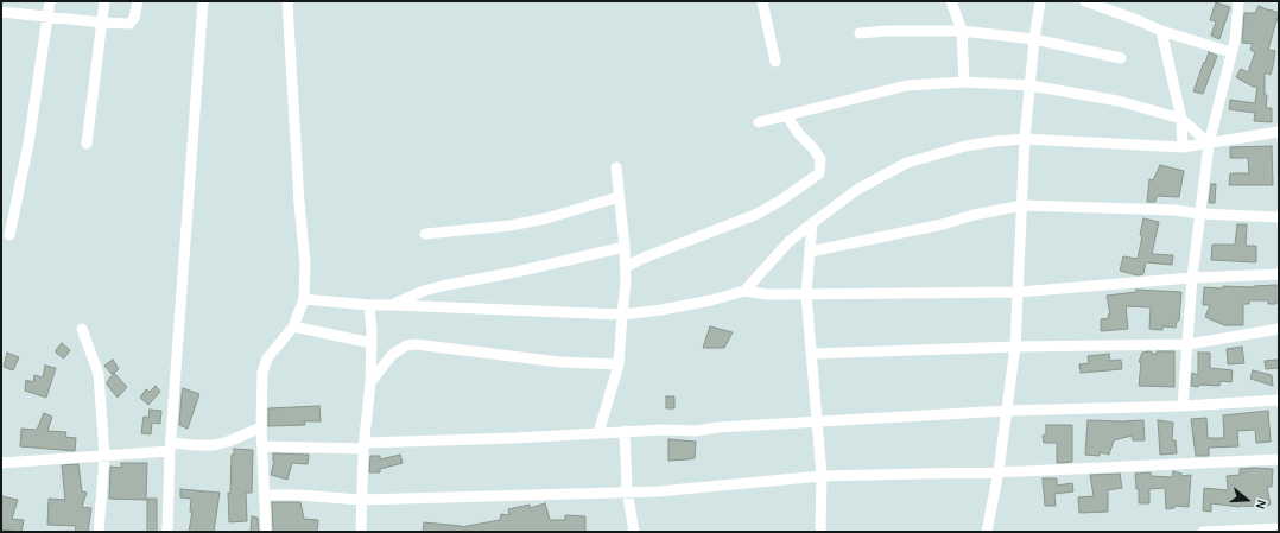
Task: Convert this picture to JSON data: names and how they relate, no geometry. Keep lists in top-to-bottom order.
{
  "north": "right"
}
